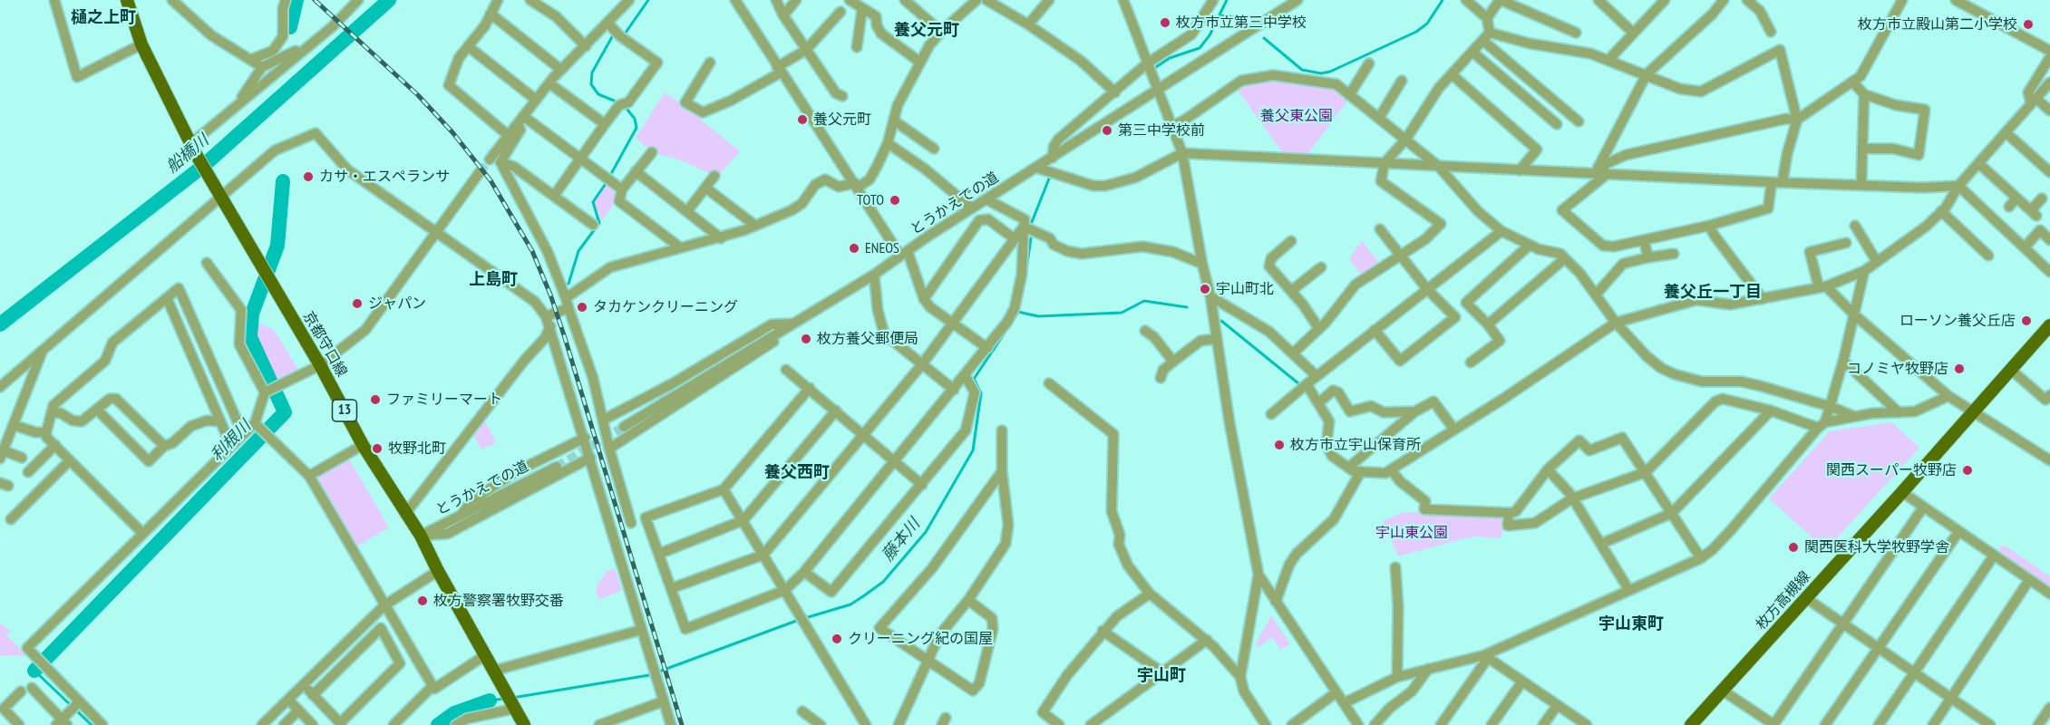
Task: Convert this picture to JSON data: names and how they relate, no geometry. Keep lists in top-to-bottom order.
{
  "streets": {
    "main road": ["京都守口線", "13", "枚方高槻線"],
    "street": ["とうかえでの道"]
  },
  "crossings": [
    ["とうかえでの道", "京都守口線"]
  ],
  "districts": [
    "樋之上町",
    "養父元町",
    "上島町",
    "養父丘一丁目",
    "養父西町",
    "宇山東町",
    "宇山町"
  ],
  "water": ["船橋川", "利根川", "藤本川"],
  "parks": ["養父東公園", "宇山東公園"],
  "places": [
    "枚方市立第三中学校",
    "枚方市立殿山第二小学校",
    "養父元町",
    "第三中学校前",
    "カサ・エスペランサ",
    "TOTO",
    "ENEOS",
    "宇山町北",
    "ジャパン",
    "タカケンクリーニング",
    "ローソン養父丘店",
    "枚方養父郵便局",
    "コノミヤ牧野店",
    "ファミリーマート",
    "枚方市立宇山保育所",
    "牧野北町",
    "関西スーパー牧野店",
    "関西医科大学牧野学舎",
    "枚方警察署牧野交番",
    "クリーニング紀の国屋"
  ]
}
